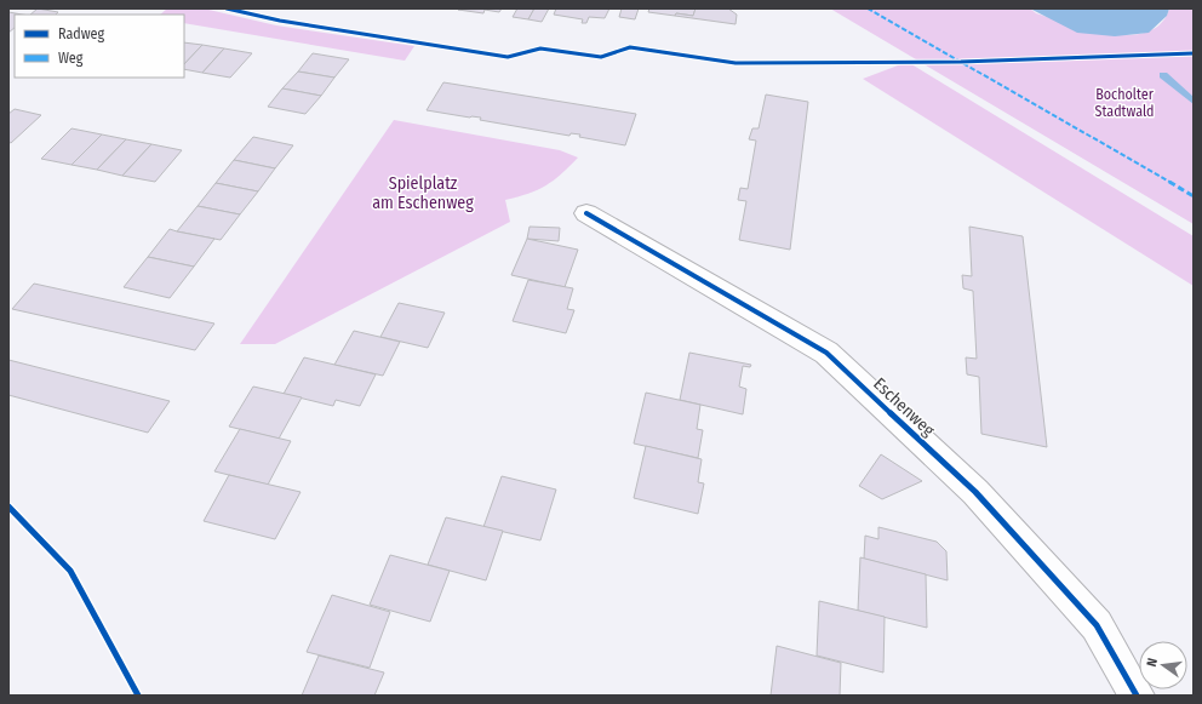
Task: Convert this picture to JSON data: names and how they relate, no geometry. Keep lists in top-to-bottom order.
{
  "streets": {
    "street": ["Eschenweg"]
  },
  "parks": ["Bocholter Stadtwald", "Spielplatz am Eschenweg"],
  "legend": ["Radweg", "Weg"],
  "north": "left"
}
